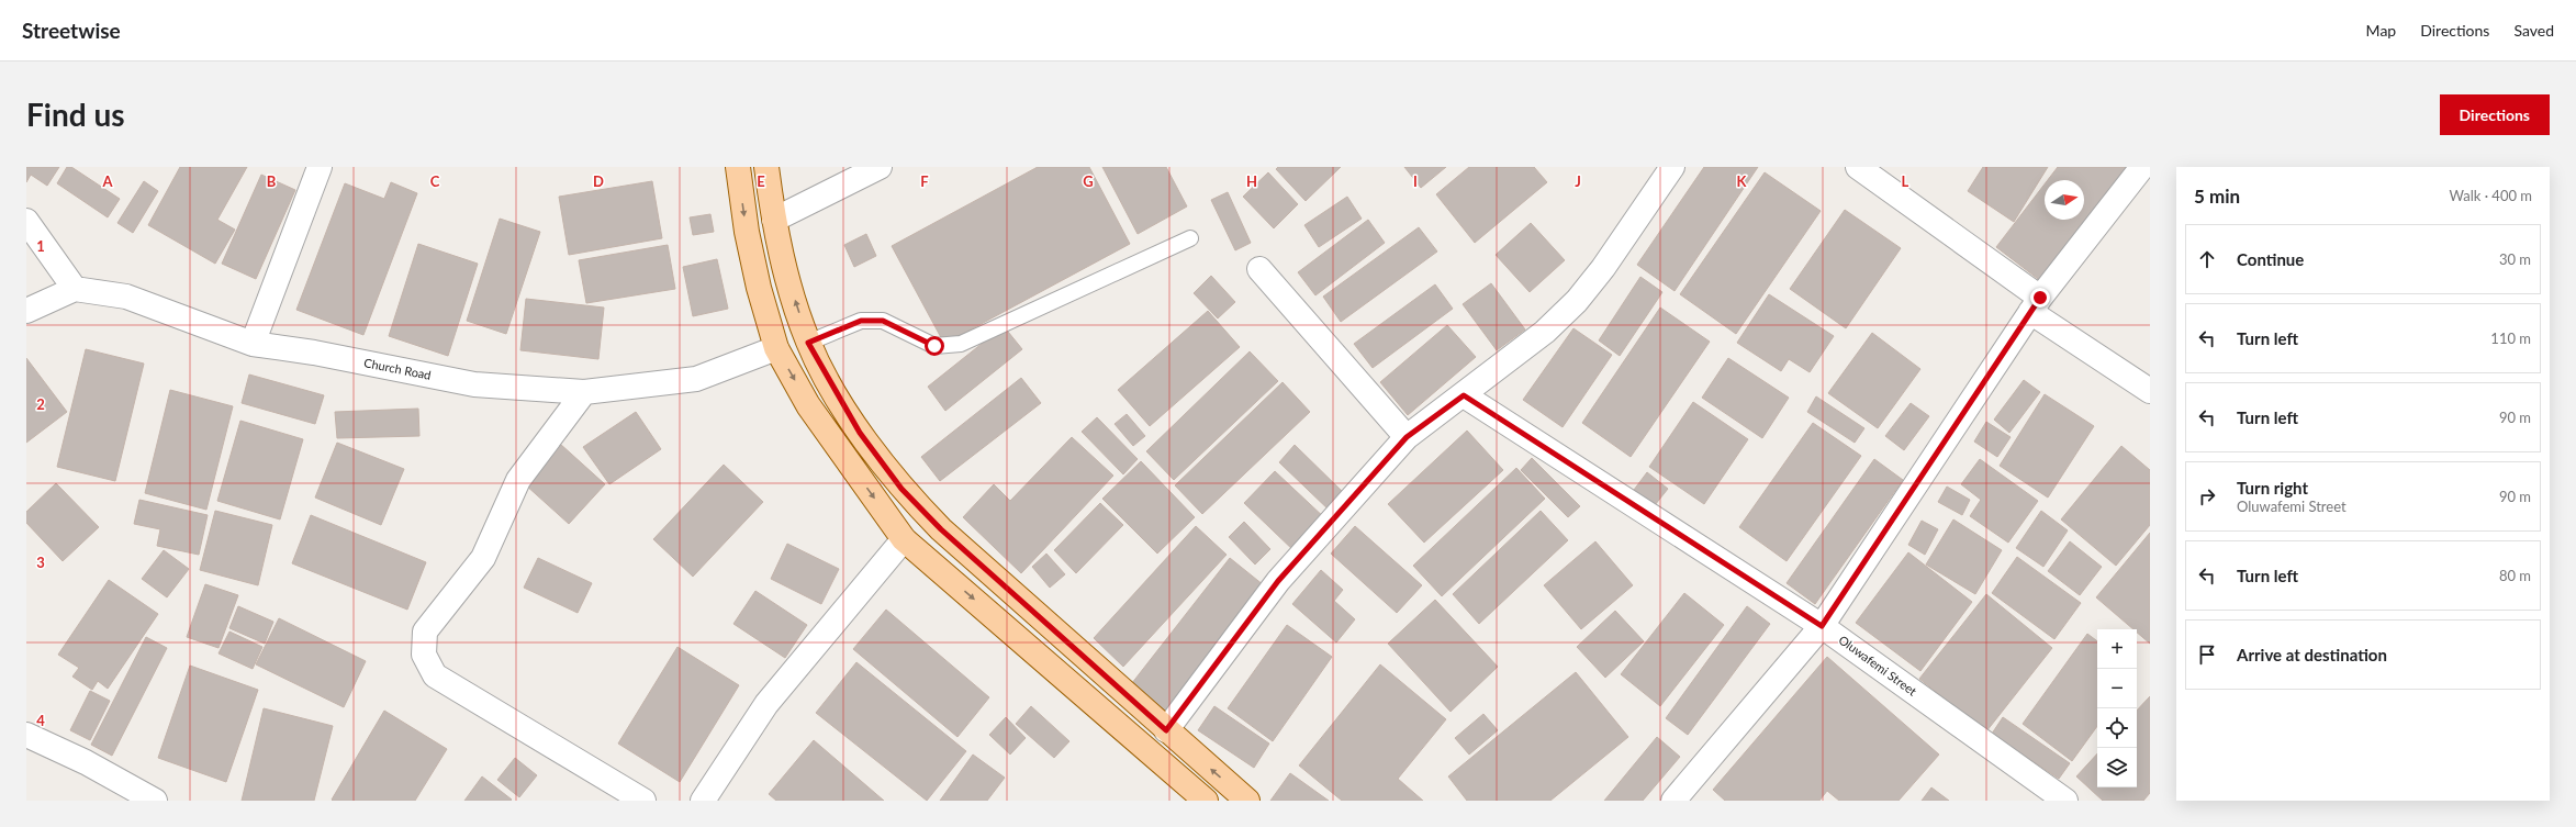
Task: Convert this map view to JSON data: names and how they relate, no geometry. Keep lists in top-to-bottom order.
{
  "streets": {
    "street": ["Church Road", "Oluwafemi Street"]
  },
  "north": "right",
  "page": {
    "header": "Streetwise",
    "nav": ["Map", "Directions", "Saved"],
    "buttons": "Directions",
    "title": "Find us",
    "heading": ["5 min", "Walk · 400 m"],
    "list": [
      ["Continue", "30 m"],
      ["Turn left", "110 m"],
      ["Turn left", "90 m"],
      ["Turn right", "Oluwafemi Street", "90 m"],
      ["Turn left", "80 m"],
      "Arrive at destination"
    ],
    "map_buttons": ["+", "−"]
  },
  "grid": {
    "columns": [
      "A",
      "B",
      "C",
      "D",
      "E",
      "F",
      "G",
      "H",
      "I",
      "J",
      "K",
      "L"
    ],
    "rows": [
      "1",
      "2",
      "3",
      "4"
    ]
  }
}
